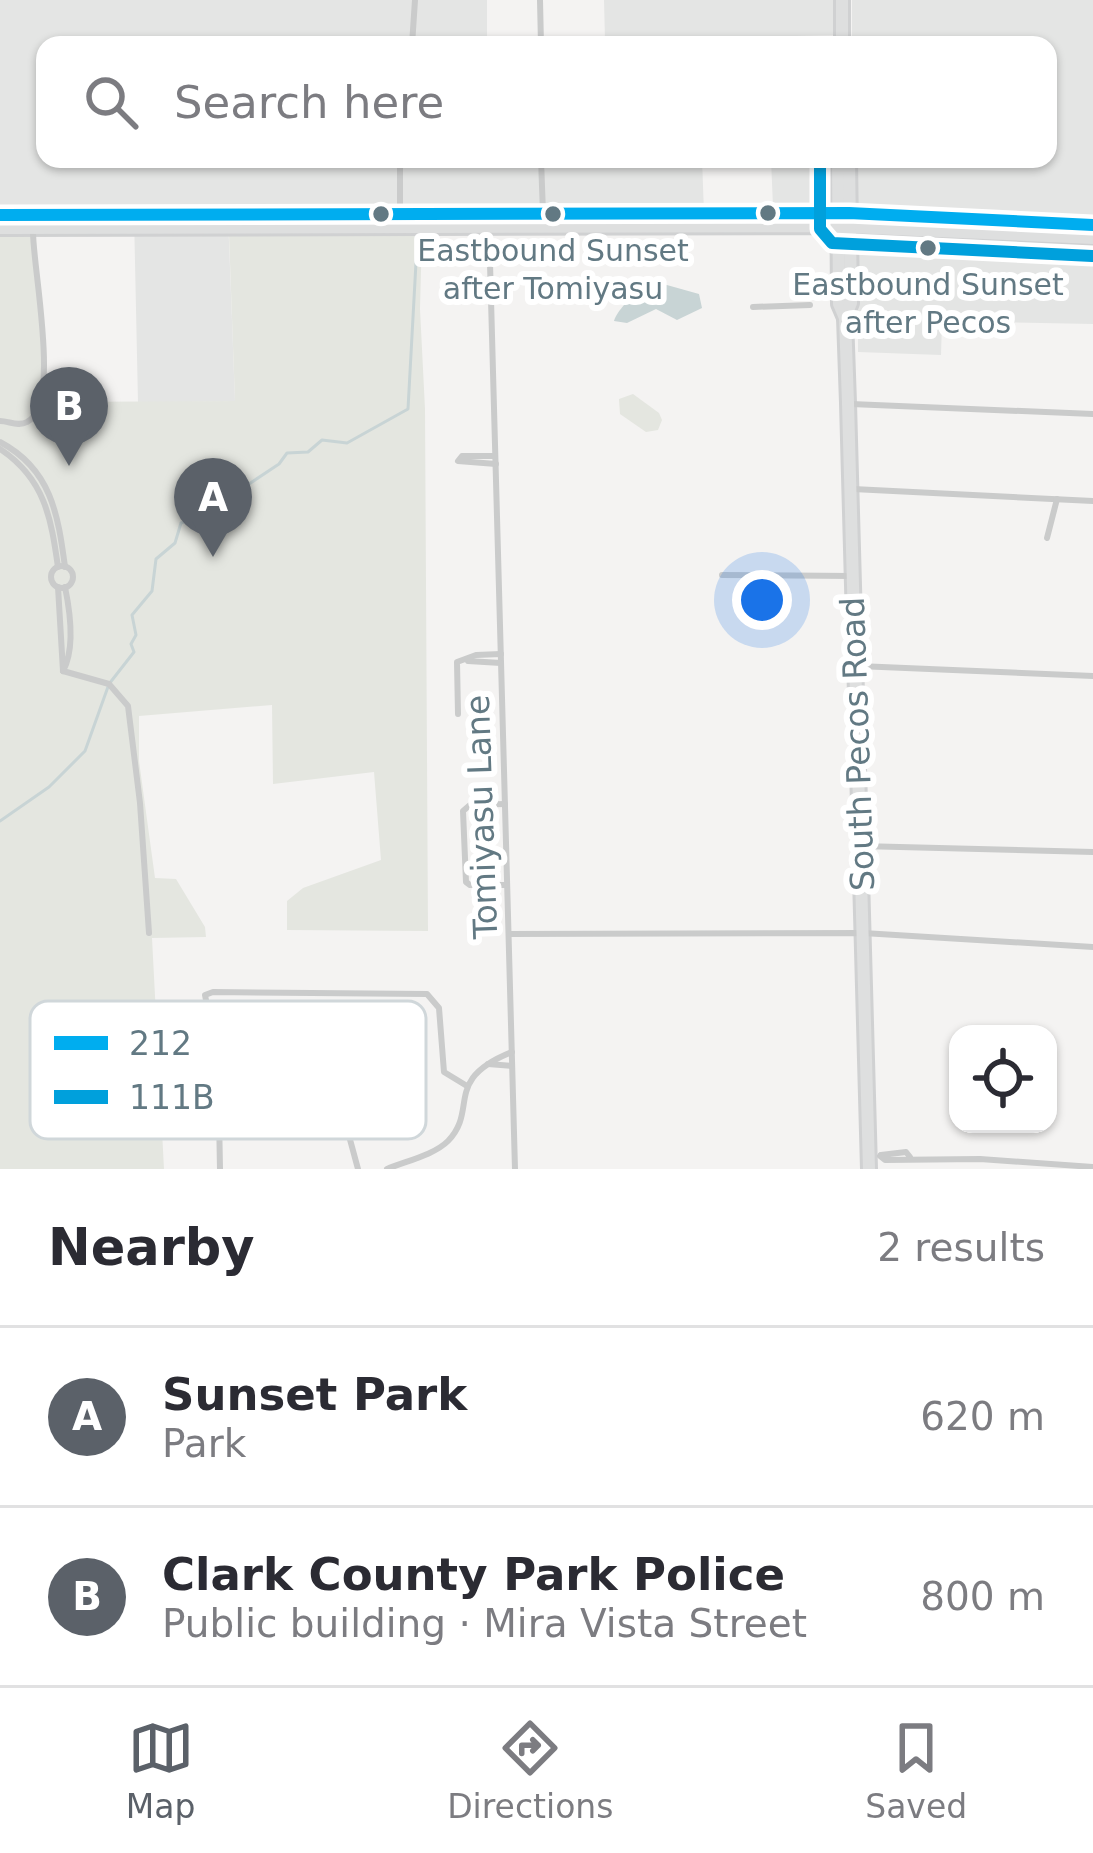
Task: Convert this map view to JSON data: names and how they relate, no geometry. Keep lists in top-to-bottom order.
{
  "streets": {
    "main road": ["South Pecos Road"],
    "street": ["Tomiyasu Lane"]
  },
  "places": ["Eastbound Sunset after Tomiyasu", "Eastbound Sunset after Pecos"],
  "lines": ["transit line 111B", "transit line 212"],
  "legend": ["212", "111B"],
  "page": {
    "search": "Search here",
    "pins": ["B", "A"],
    "heading": ["Nearby", "2 results"],
    "list": [
      {
        "mark": "A",
        "name": "Sunset Park",
        "note": "Park",
        "value": "620 m"
      },
      {
        "mark": "B",
        "name": "Clark County Park Police",
        "note": "Public building · Mira Vista Street",
        "value": "800 m"
      }
    ],
    "nav": ["Map", "Directions", "Saved"]
  }
}
